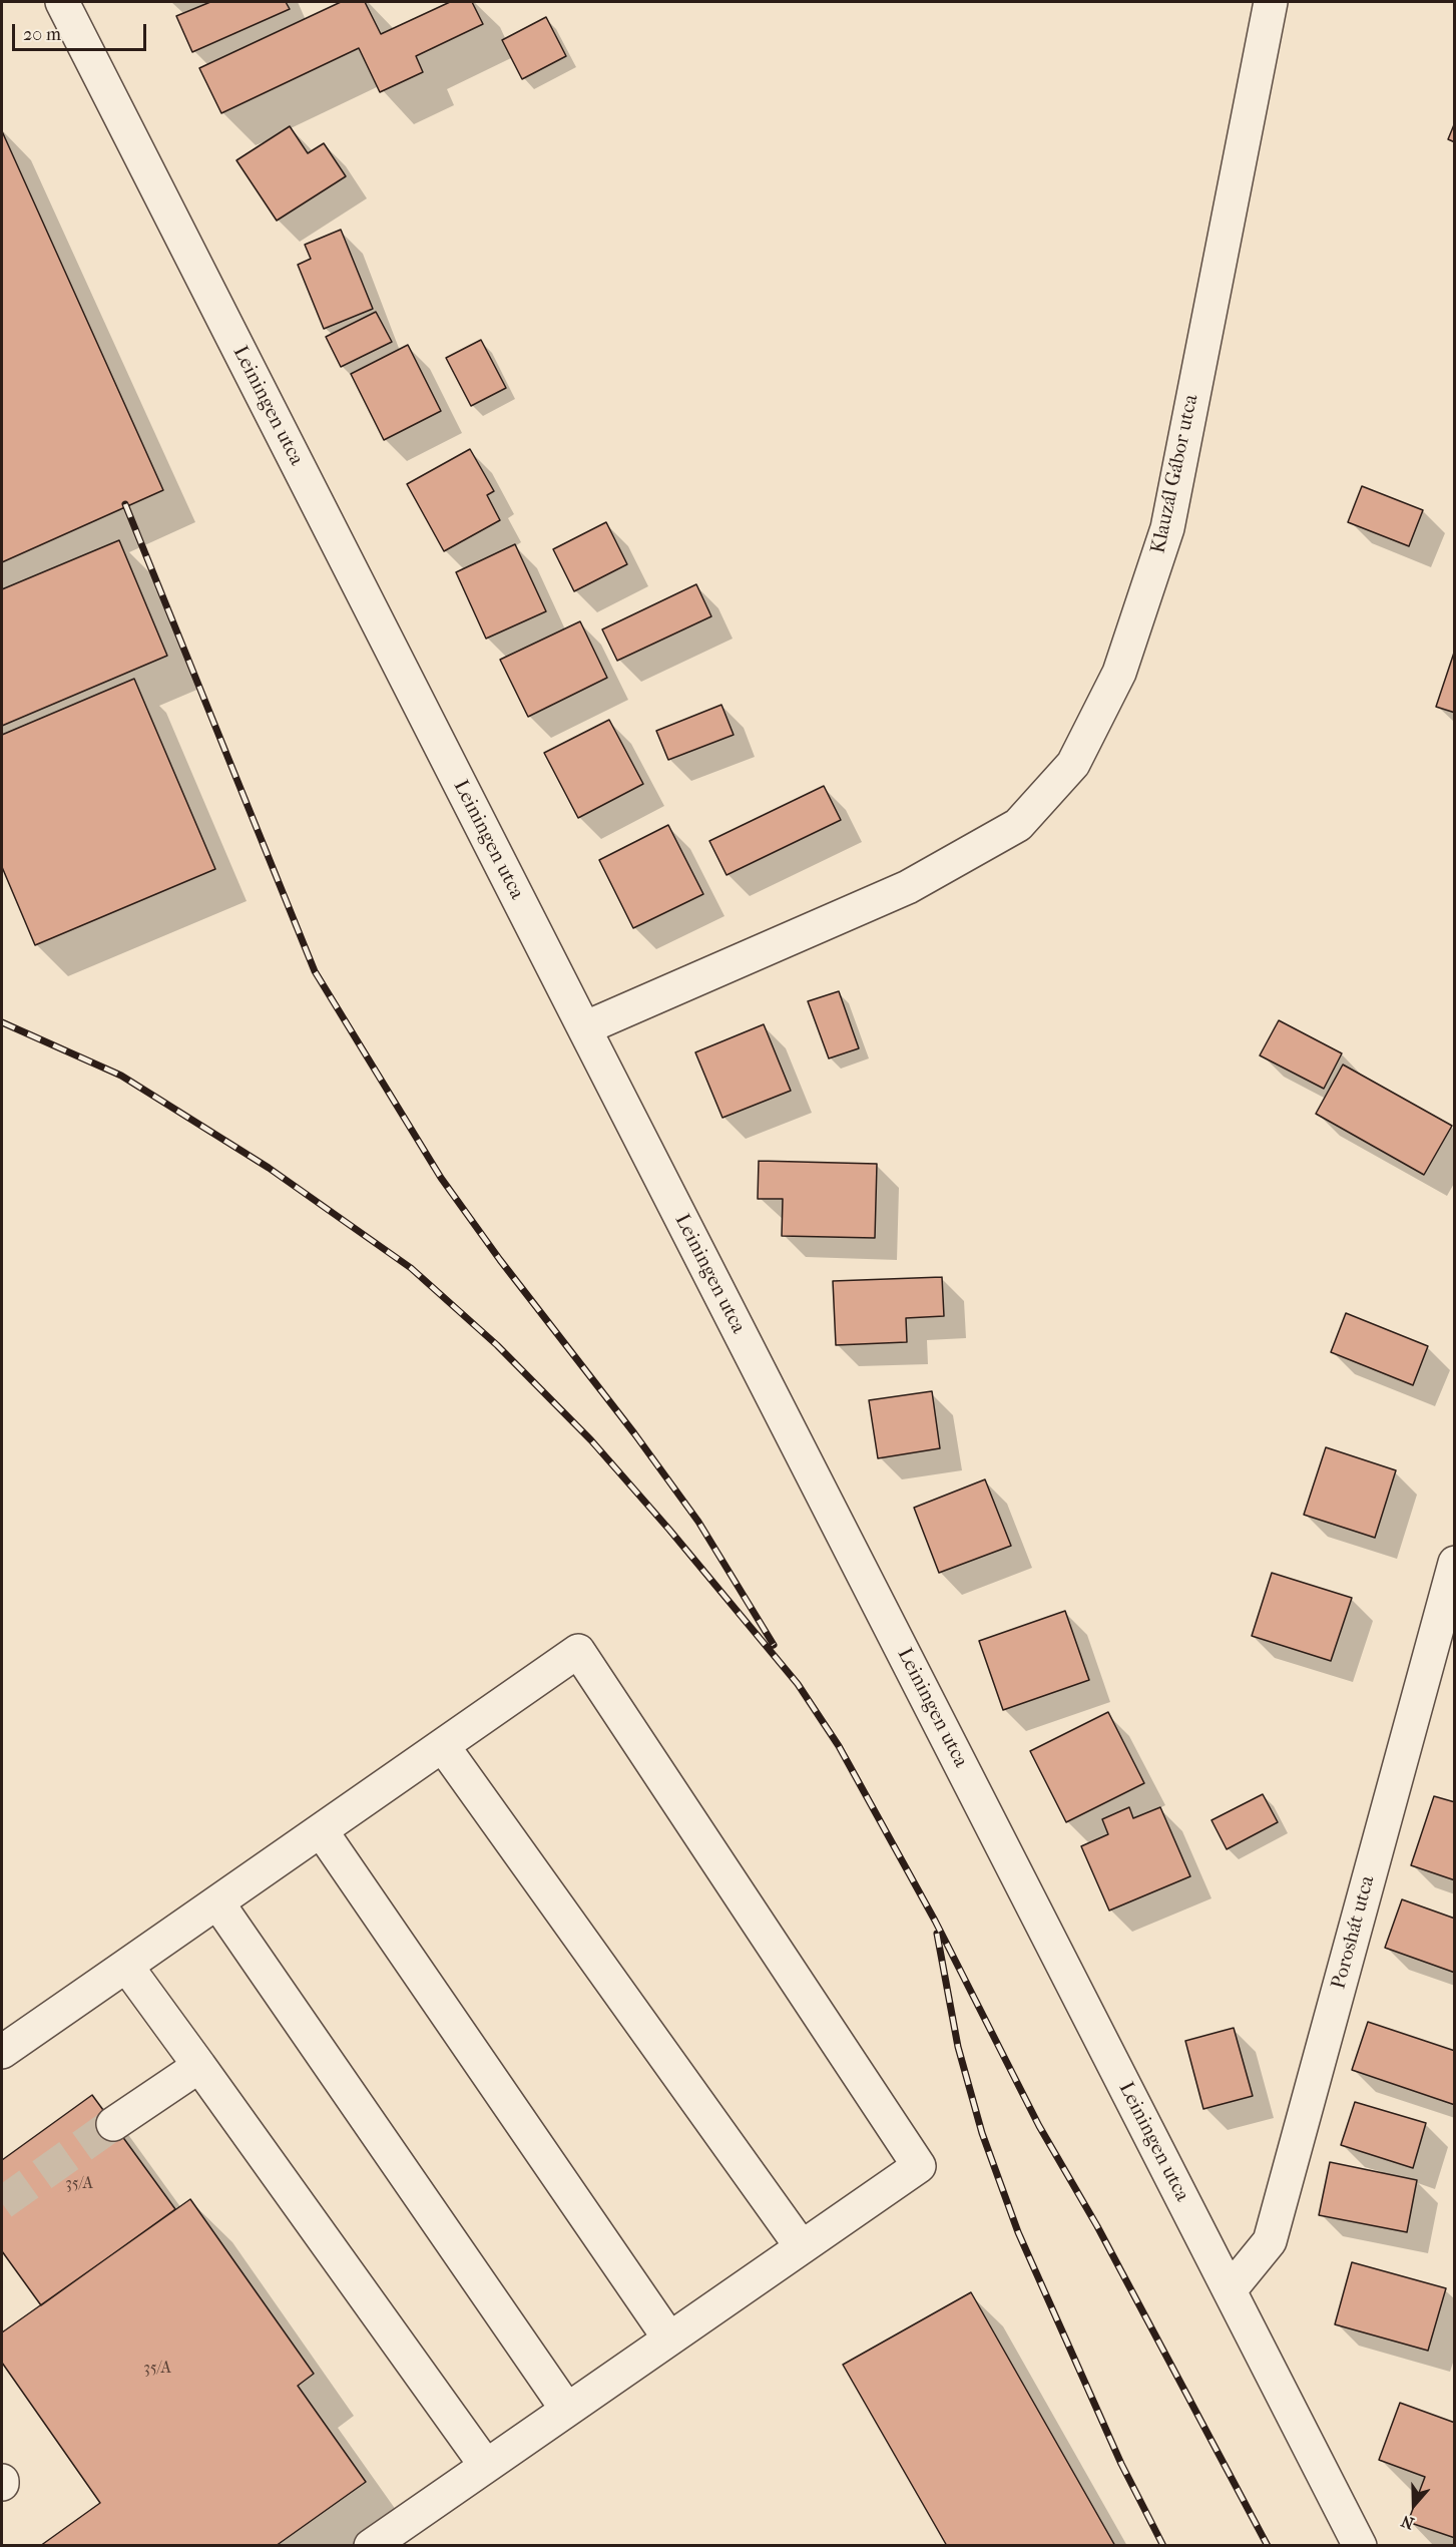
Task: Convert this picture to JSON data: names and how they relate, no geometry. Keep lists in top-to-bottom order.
{
  "streets": {
    "street": ["Leiningen utca", "Klauzál Gábor utca", "Poroshát utca"]
  },
  "crossings": [
    ["Leiningen utca", "Klauzál Gábor utca"],
    ["Leiningen utca", "Poroshát utca"]
  ],
  "house_numbers": ["35/A", "35/A"],
  "scale_bar": "20 m",
  "north": "bottom"
}
